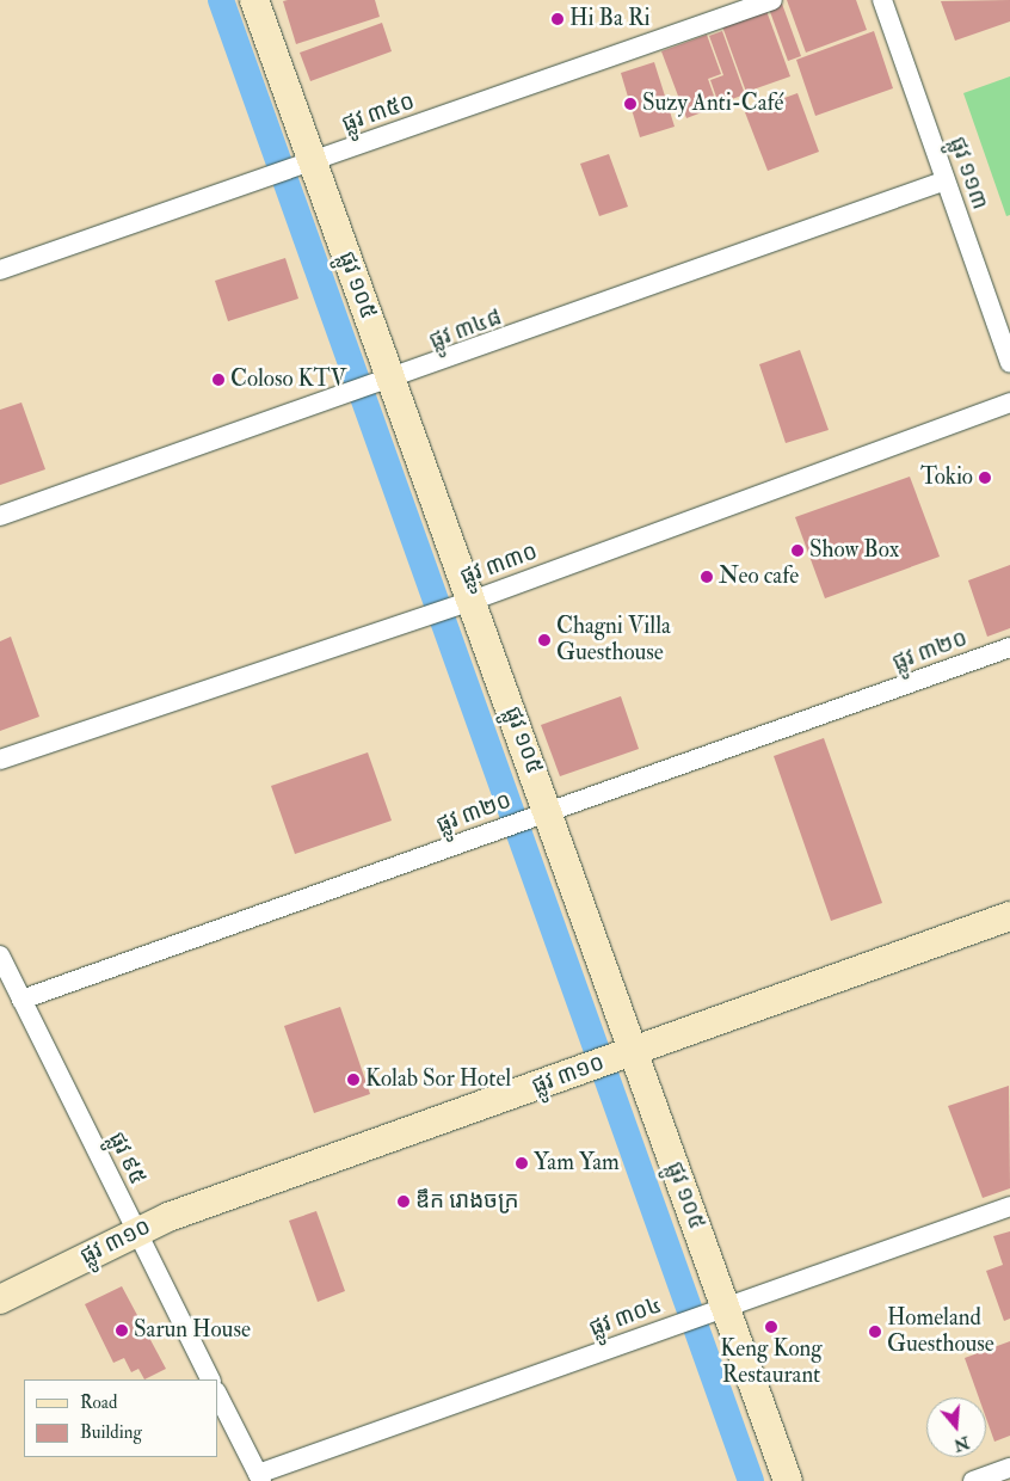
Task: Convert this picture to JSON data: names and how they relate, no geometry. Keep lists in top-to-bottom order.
{
  "streets": {
    "street": [
      "ផ្លូវ ៣៥០",
      "ផ្លូវ ១១៣",
      "ផ្លូវ ១០៥",
      "ផ្លូវ ៣៤៨",
      "ផ្លូវ ៣៣០",
      "ផ្លូវ ៣២០",
      "ផ្លូវ ៣១០",
      "ផ្លូវ ៩៥",
      "ផ្លូវ ៣០៤"
    ]
  },
  "crossings": [
    ["ផ្លូវ ៣៥០", "ផ្លូវ ១០៥"],
    ["ផ្លូវ ១១៣", "ផ្លូវ ៣៤៨"],
    ["ផ្លូវ ១០៥", "ផ្លូវ ៣៤៨"],
    ["ផ្លូវ ១០៥", "ផ្លូវ ៣៣០"],
    ["ផ្លូវ ១០៥", "ផ្លូវ ៣២០"],
    ["ផ្លូវ ១០៥", "ផ្លូវ ៣១០"],
    ["ផ្លូវ ១០៥", "ផ្លូវ ៣០៤"],
    ["ផ្លូវ ៣២០", "ផ្លូវ ៩៥"],
    ["ផ្លូវ ៣១០", "ផ្លូវ ៩៥"]
  ],
  "places": [
    "Hi Ba Ri",
    "Suzy Anti-Café",
    "Coloso KTV",
    "Tokio",
    "Show Box",
    "Neo cafe",
    "Chagni Villa Guesthouse",
    "Kolab Sor Hotel",
    "Yam Yam",
    "ឌឹក រោងចក្រ",
    "Keng Kong Restaurant",
    "Sarun House",
    "Homeland Guesthouse"
  ],
  "legend": ["Road", "Building"],
  "north": "bottom"
}
